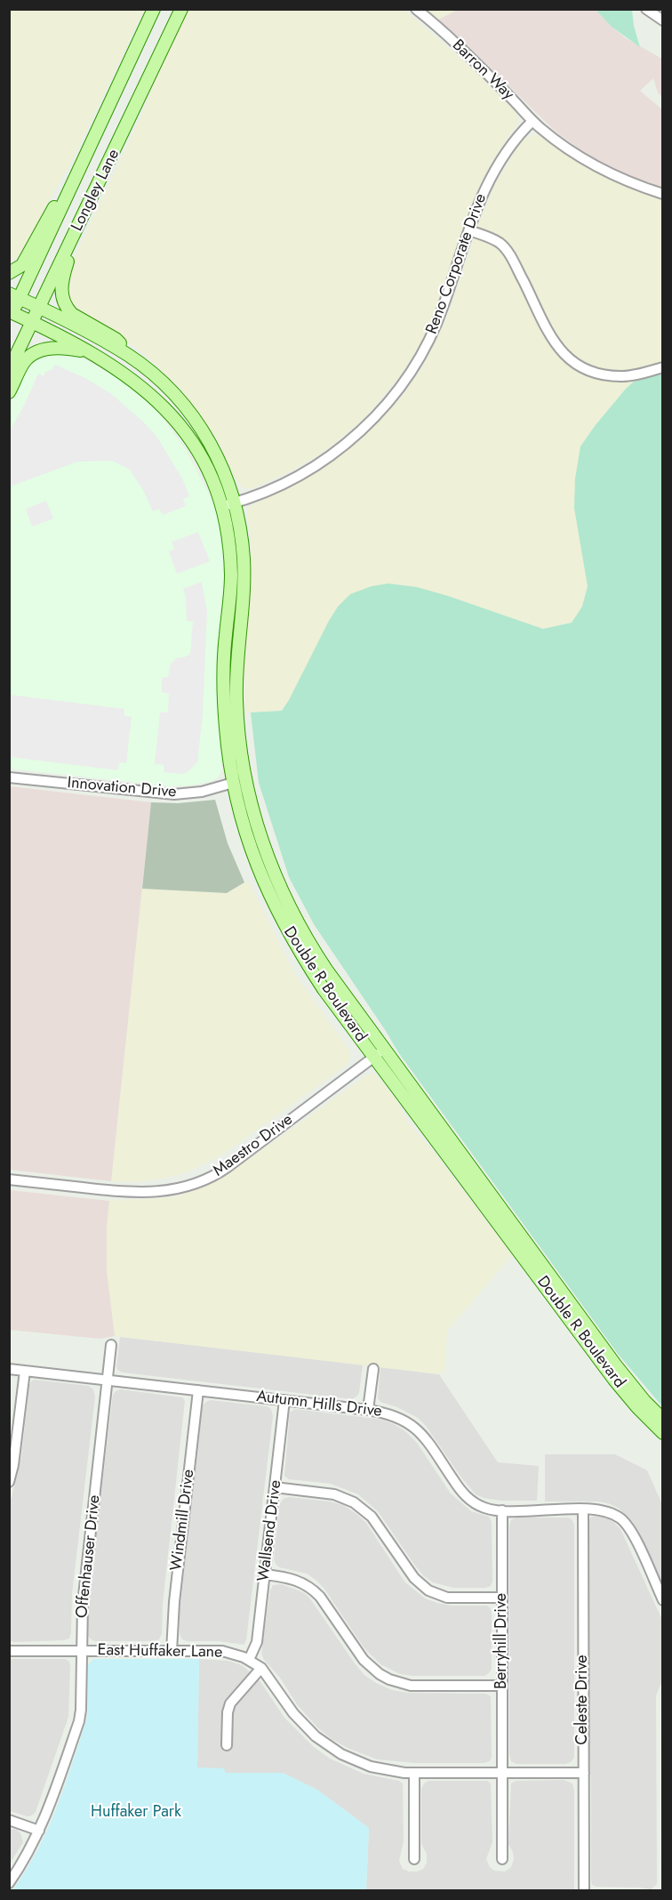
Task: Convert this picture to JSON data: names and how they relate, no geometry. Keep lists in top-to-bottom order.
{
  "streets": {
    "main road": ["Longley Lane", "Double R Boulevard"],
    "street": [
      "Barron Way",
      "Reno Corporate Drive",
      "Innovation Drive",
      "Maestro Drive",
      "Autumn Hills Drive",
      "Windmill Drive",
      "Wallsend Drive",
      "Offenhauser Drive",
      "Berryhill Drive",
      "East Huffaker Lane",
      "Celeste Drive"
    ]
  },
  "crossings": [
    ["Barron Way", "Reno Corporate Drive"],
    ["Longley Lane", "Double R Boulevard"],
    ["Reno Corporate Drive", "Double R Boulevard"],
    ["Innovation Drive", "Double R Boulevard"],
    ["Double R Boulevard", "Maestro Drive"],
    ["Autumn Hills Drive", "Windmill Drive"],
    ["Autumn Hills Drive", "Wallsend Drive"],
    ["Autumn Hills Drive", "Offenhauser Drive"],
    ["Autumn Hills Drive", "Berryhill Drive"],
    ["Autumn Hills Drive", "Celeste Drive"],
    ["Windmill Drive", "East Huffaker Lane"],
    ["Wallsend Drive", "East Huffaker Lane"],
    ["Offenhauser Drive", "East Huffaker Lane"],
    ["Berryhill Drive", "East Huffaker Lane"],
    ["East Huffaker Lane", "Celeste Drive"]
  ],
  "parks": ["Huffaker Park"]
}
